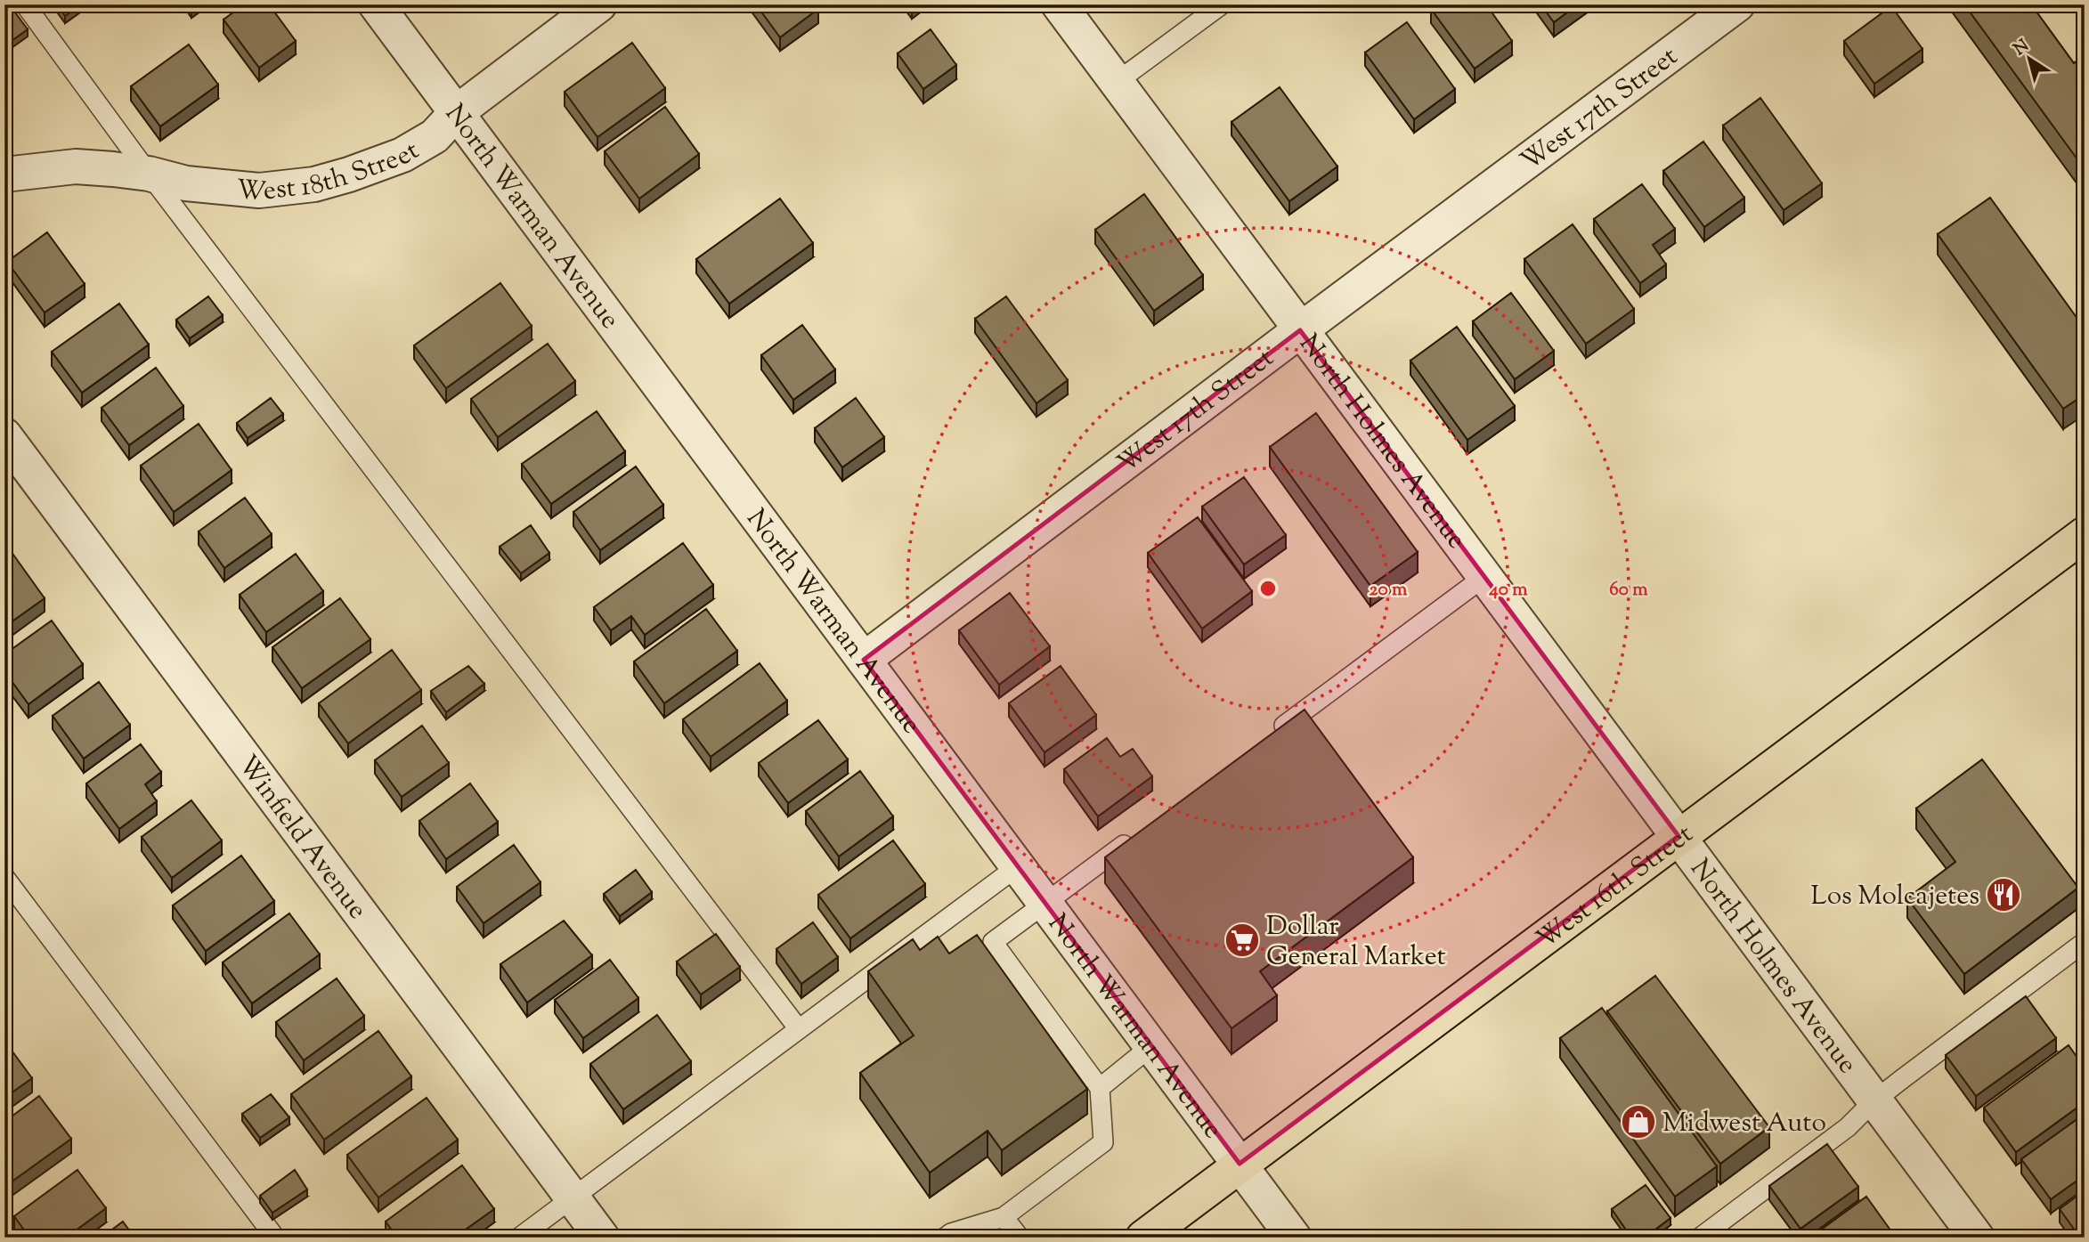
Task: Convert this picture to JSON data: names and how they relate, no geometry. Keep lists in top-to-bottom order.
{
  "streets": {
    "main road": ["West 16th Street"],
    "street": [
      "West 17th Street",
      "West 18th Street",
      "North Warman Avenue",
      "North Holmes Avenue",
      "Winfield Avenue"
    ]
  },
  "crossings": [
    ["West 17th Street", "North Warman Avenue"],
    ["West 17th Street", "North Holmes Avenue"],
    ["West 18th Street", "North Warman Avenue"],
    ["North Warman Avenue", "West 16th Street"],
    ["North Holmes Avenue", "West 16th Street"]
  ],
  "places": {
    "restaurant": ["Los Molcajetes"],
    "supermarket": ["Dollar General Market"],
    "shop": ["Midwest Auto"]
  },
  "north": "top left",
  "rings": ["20 m", "40 m", "60 m"]
}
